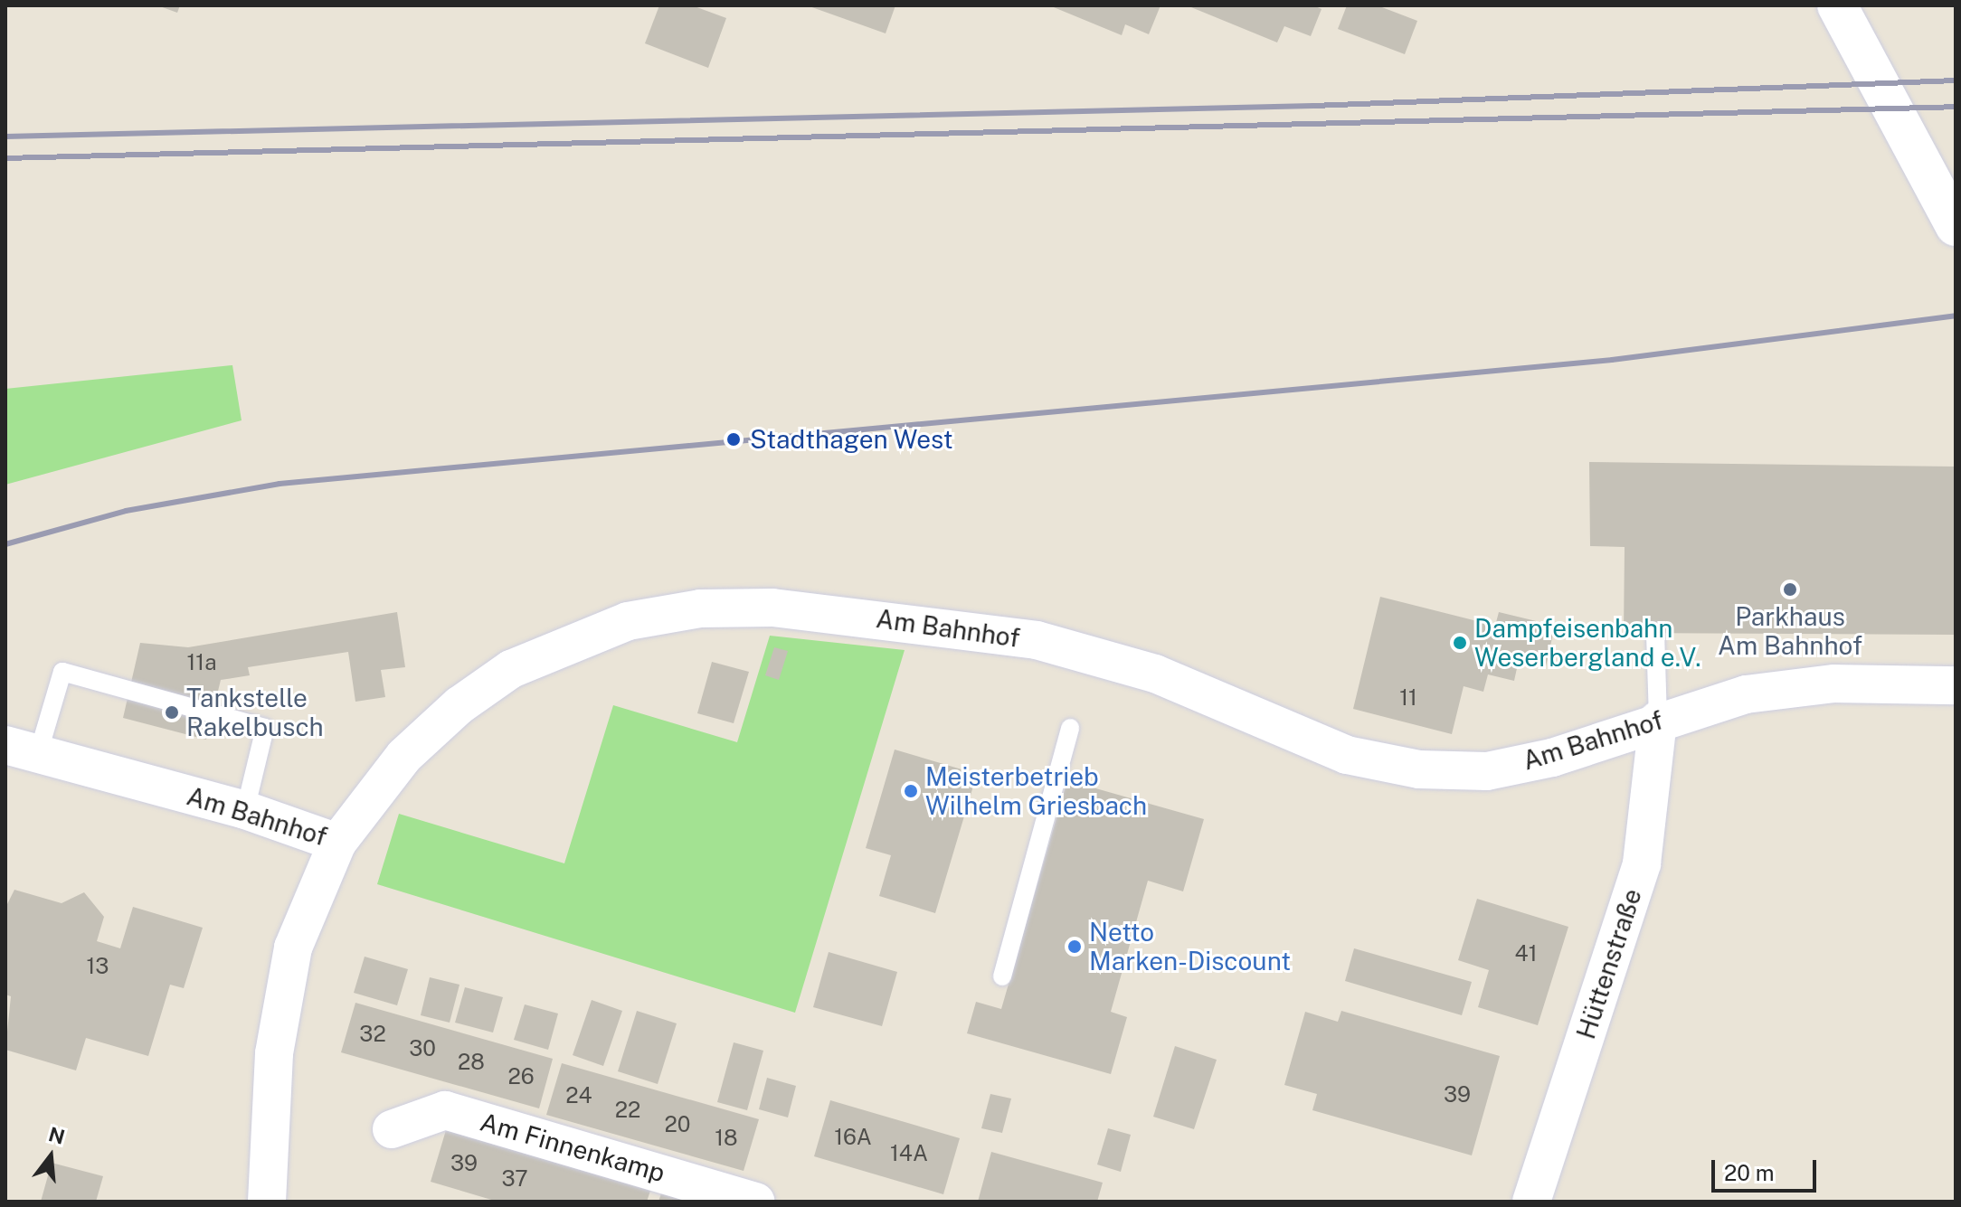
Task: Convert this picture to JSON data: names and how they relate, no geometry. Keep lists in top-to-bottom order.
{
  "streets": {
    "street": ["Am Bahnhof", "Hüttenstraße", "Am Finnenkamp"]
  },
  "crossings": [
    ["Am Bahnhof", "Hüttenstraße"]
  ],
  "places": [
    "Stadthagen West",
    "Parkhaus Am Bahnhof",
    "Dampfeisenbahn Weserbergland e.V.",
    "Tankstelle Rakelbusch",
    "Meisterbetrieb Wilhelm Griesbach",
    "Netto Marken-Discount"
  ],
  "house_numbers": [
    "11a",
    "11",
    "41",
    "13",
    "32",
    "30",
    "28",
    "26",
    "39",
    "24",
    "22",
    "20",
    "16A",
    "18",
    "14A",
    "39",
    "37"
  ],
  "scale_bar": "20 m",
  "north": "top"
}
